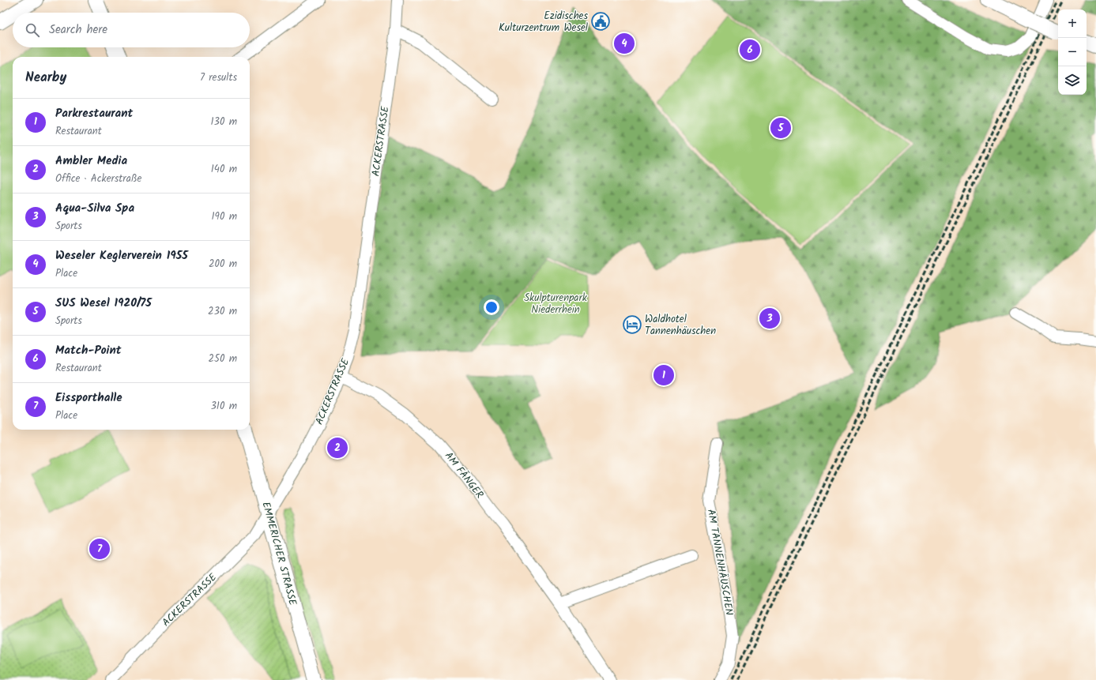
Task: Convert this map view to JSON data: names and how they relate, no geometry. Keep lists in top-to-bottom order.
{
  "streets": {
    "main road": ["EMMERICHER STRASSE"],
    "street": ["ACKERSTRASSE", "AM FÄNGER", "AM TANNENHÄUSCHEN"]
  },
  "crossings": [
    ["ACKERSTRASSE", "AM FÄNGER"],
    ["ACKERSTRASSE", "EMMERICHER STRASSE"]
  ],
  "parks": ["Skulpturenpark Niederrhein"],
  "places": {
    "public building": ["Ezidisches Kulturzentrum Wesel"],
    "hotel": ["Waldhotel Tannenhäuschen"]
  },
  "page": {
    "map_buttons": ["+", "−"],
    "search": "Search here",
    "pins": [
      "4",
      "6",
      "5",
      "3",
      "1",
      "2",
      "7"
    ],
    "heading": ["Nearby", "7 results"],
    "list": [
      {
        "mark": "1",
        "name": "Parkrestaurant",
        "note": "Restaurant",
        "value": "130 m"
      },
      {
        "mark": "2",
        "name": "Ambler Media",
        "note": "Office · Ackerstraße",
        "value": "140 m"
      },
      {
        "mark": "3",
        "name": "Aqua-Silva Spa",
        "note": "Sports",
        "value": "190 m"
      },
      {
        "mark": "4",
        "name": "Weseler Keglerverein 1955",
        "note": "Place",
        "value": "200 m"
      },
      {
        "mark": "5",
        "name": "SUS Wesel 1920/75",
        "note": "Sports",
        "value": "230 m"
      },
      {
        "mark": "6",
        "name": "Match-Point",
        "note": "Restaurant",
        "value": "250 m"
      },
      {
        "mark": "7",
        "name": "Eissporthalle",
        "note": "Place",
        "value": "310 m"
      }
    ]
  }
}
